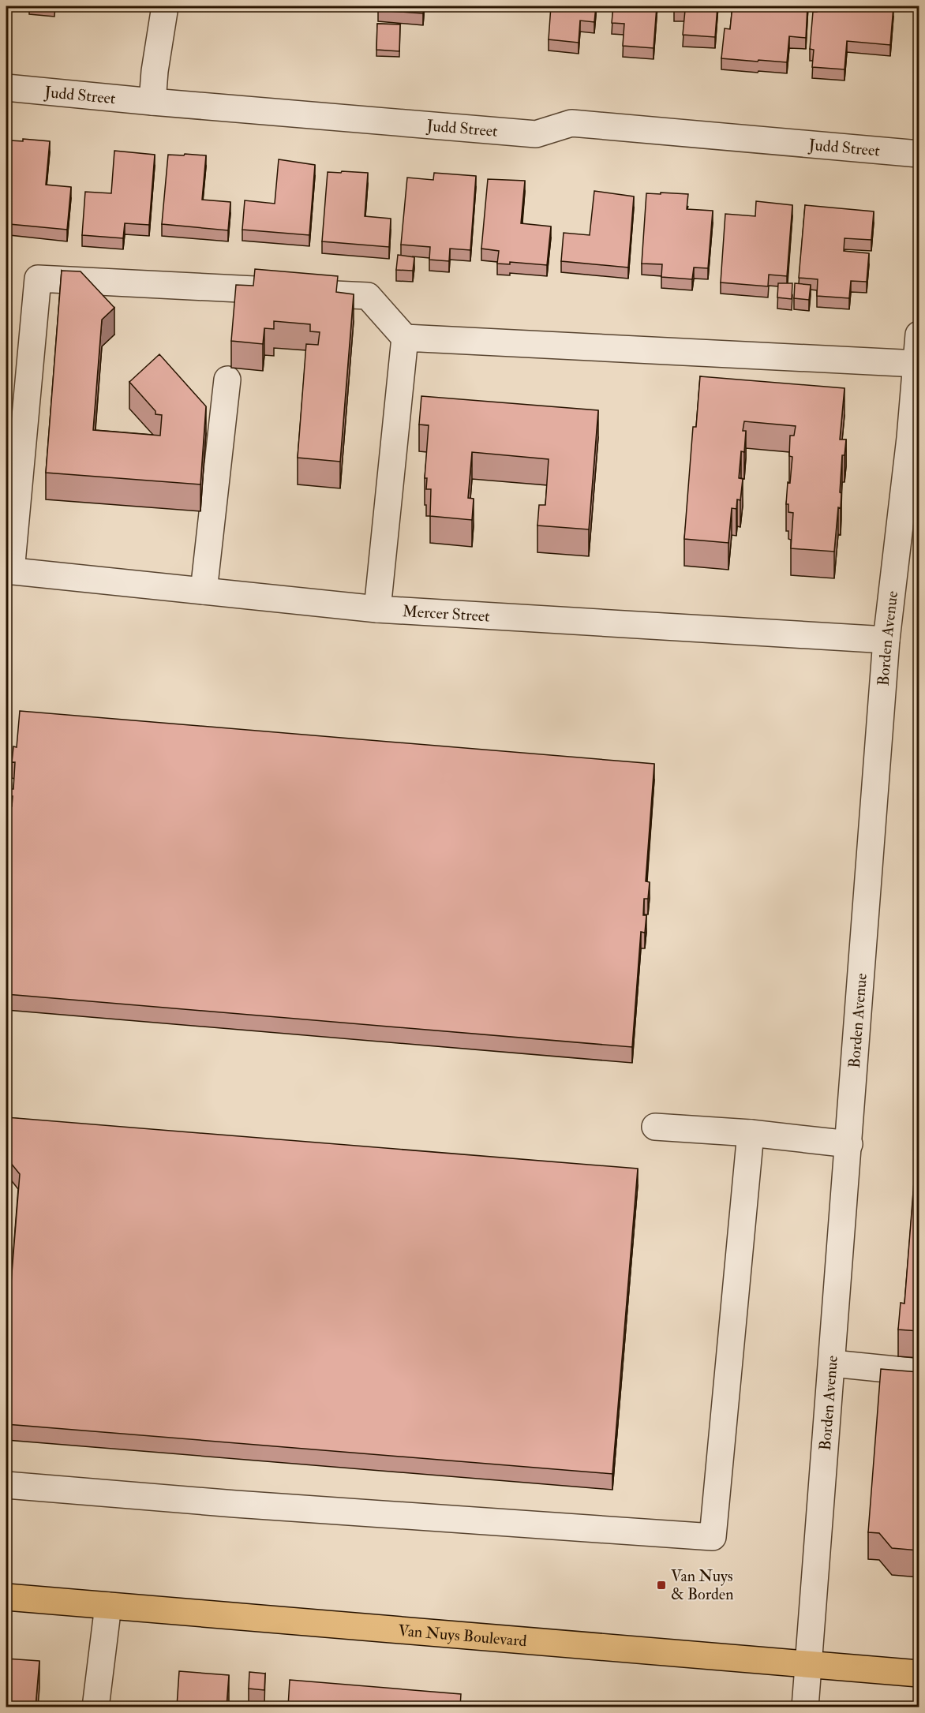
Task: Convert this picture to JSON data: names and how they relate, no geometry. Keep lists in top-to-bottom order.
{
  "streets": {
    "main road": ["Van Nuys Boulevard"],
    "street": ["Judd Street", "Mercer Street", "Borden Avenue"]
  },
  "crossings": [
    ["Mercer Street", "Borden Avenue"],
    ["Borden Avenue", "Van Nuys Boulevard"]
  ],
  "places": {
    "transit": ["Van Nuys & Borden"]
  }
}
